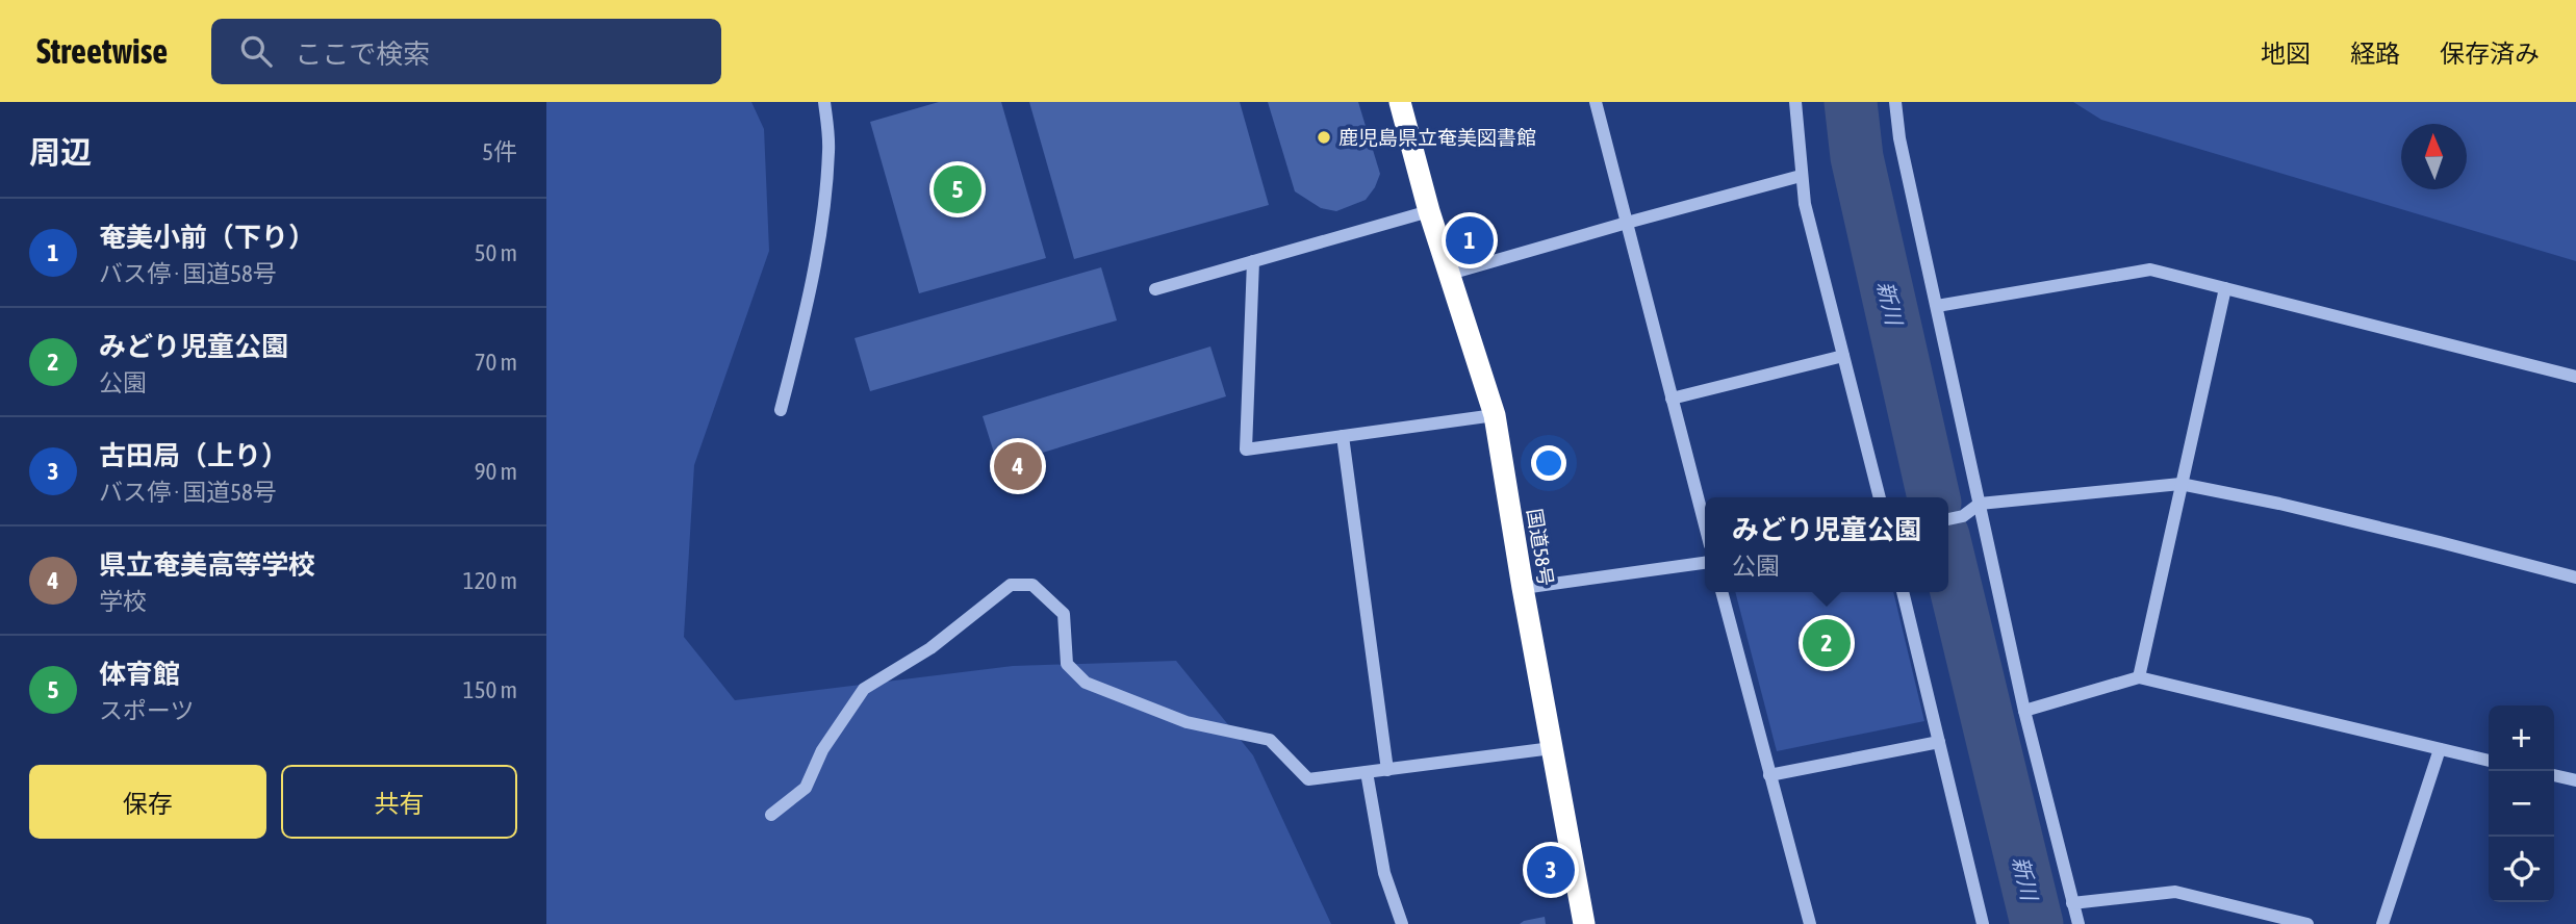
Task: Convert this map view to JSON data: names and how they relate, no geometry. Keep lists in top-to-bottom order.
{
  "streets": {
    "highway": ["国道58号"]
  },
  "water": ["新川"],
  "places": ["鹿児島県立奄美図書館"],
  "north": "top",
  "page": {
    "header": "Streetwise",
    "search": "ここで検索",
    "nav": ["地図", "経路", "保存済み"],
    "heading": ["周辺", "5件"],
    "pins": [
      "5",
      "1",
      "4",
      "2",
      "3"
    ],
    "list": [
      {
        "mark": "1",
        "name": "奄美小前（下り）",
        "note": "バス停 · 国道58号",
        "value": "50 m"
      },
      {
        "mark": "2",
        "name": "みどり児童公園",
        "note": "公園",
        "value": "70 m"
      },
      {
        "mark": "3",
        "name": "古田局（上り）",
        "note": "バス停 · 国道58号",
        "value": "90 m"
      },
      {
        "mark": "4",
        "name": "県立奄美高等学校",
        "note": "学校",
        "value": "120 m"
      },
      {
        "mark": "5",
        "name": "体育館",
        "note": "スポーツ",
        "value": "150 m"
      }
    ],
    "popup": ["みどり児童公園", "公園"],
    "map_buttons": ["+", "−"],
    "buttons": ["保存", "共有"]
  }
}
